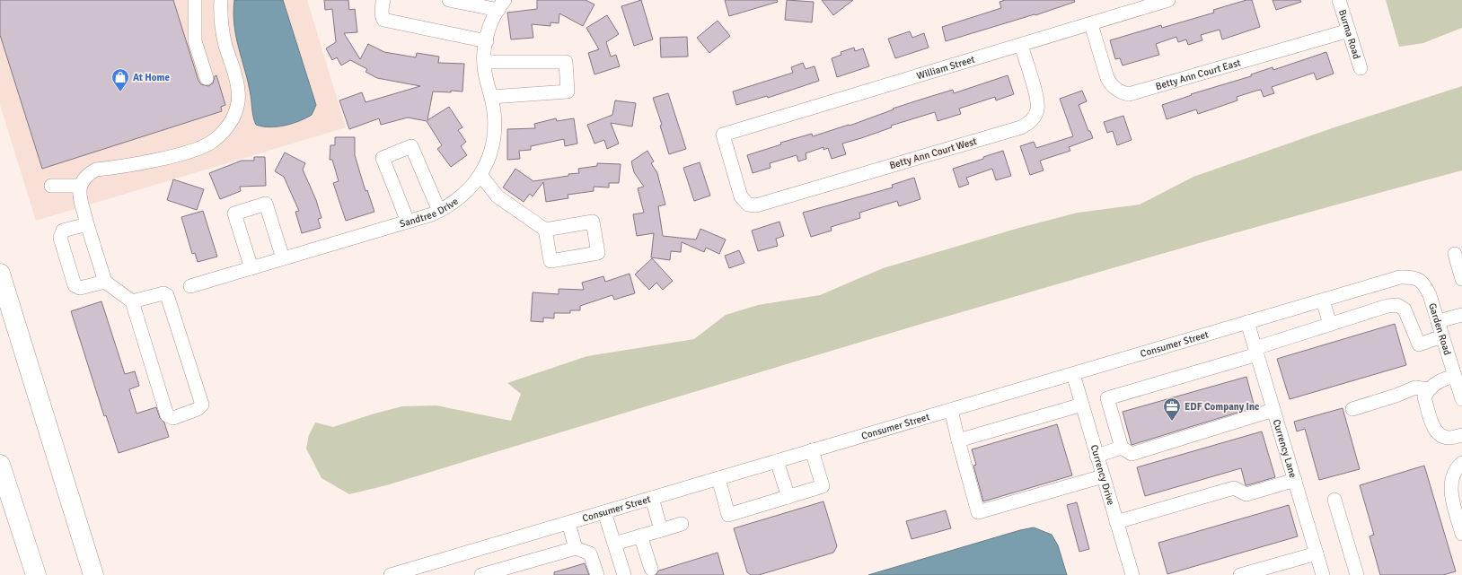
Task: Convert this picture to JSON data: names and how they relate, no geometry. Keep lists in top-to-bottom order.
{
  "streets": {
    "street": [
      "Burma Road",
      "William Street",
      "Betty Ann Court East",
      "Betty Ann Court West",
      "Sandtree Drive",
      "Garden Road",
      "Consumer Street",
      "Currency Lane",
      "Currency Drive"
    ]
  },
  "crossings": [
    ["Burma Road", "Betty Ann Court East"],
    ["William Street", "Betty Ann Court East"],
    ["William Street", "Betty Ann Court West"],
    ["Garden Road", "Consumer Street"],
    ["Consumer Street", "Currency Lane"],
    ["Consumer Street", "Currency Drive"]
  ],
  "places": {
    "shop": ["At Home"],
    "office": ["EDF Company Inc"]
  }
}
